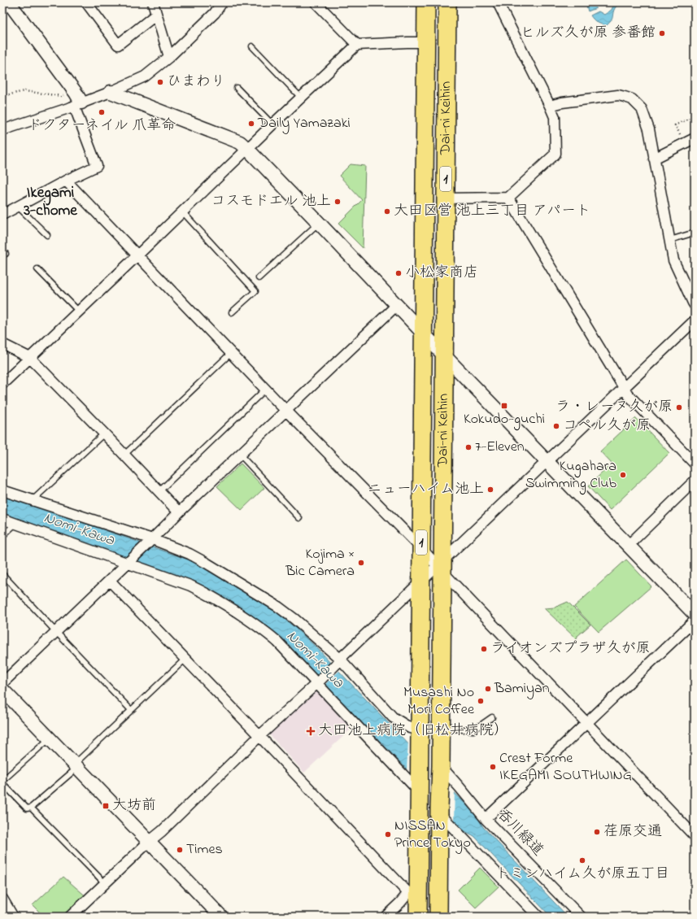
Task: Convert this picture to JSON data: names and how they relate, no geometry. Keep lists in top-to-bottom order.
{
  "streets": {
    "highway": ["Dai-ni Keihin", "1"],
    "street": ["呑川緑道"]
  },
  "crossings": [
    ["Dai-ni Keihin", "呑川緑道"]
  ],
  "districts": ["Ikegami 3-chome"],
  "water": ["Nomi-Kawa"],
  "places": {
    "other": [
      "ヒルズ久が原 参番館",
      "ひまわり",
      "ドクターネイル 爪革命",
      "Daily Yamazaki",
      "コスモドエル 池上",
      "大田区営 池上三丁目 アパート",
      "小松家商店",
      "ラ・レーヌ久が原",
      "コペル久が原",
      "7-Eleven",
      "Kugahara Swimming Club",
      "ニューハイム池上",
      "Kojima × Bic Camera",
      "ライオンズプラザ久が原",
      "Bamiyan",
      "Musashi No Mori Coffee",
      "Crest Forme IKEGAMI SOUTHWING",
      "荏原交通",
      "NISSAN Prince Tokyo",
      "Times",
      "トミンハイム久が原五丁目"
    ],
    "transit": ["Kokudo-guchi", "大坊前"],
    "health": ["大田池上病院（旧松井病院）"]
  }
}
